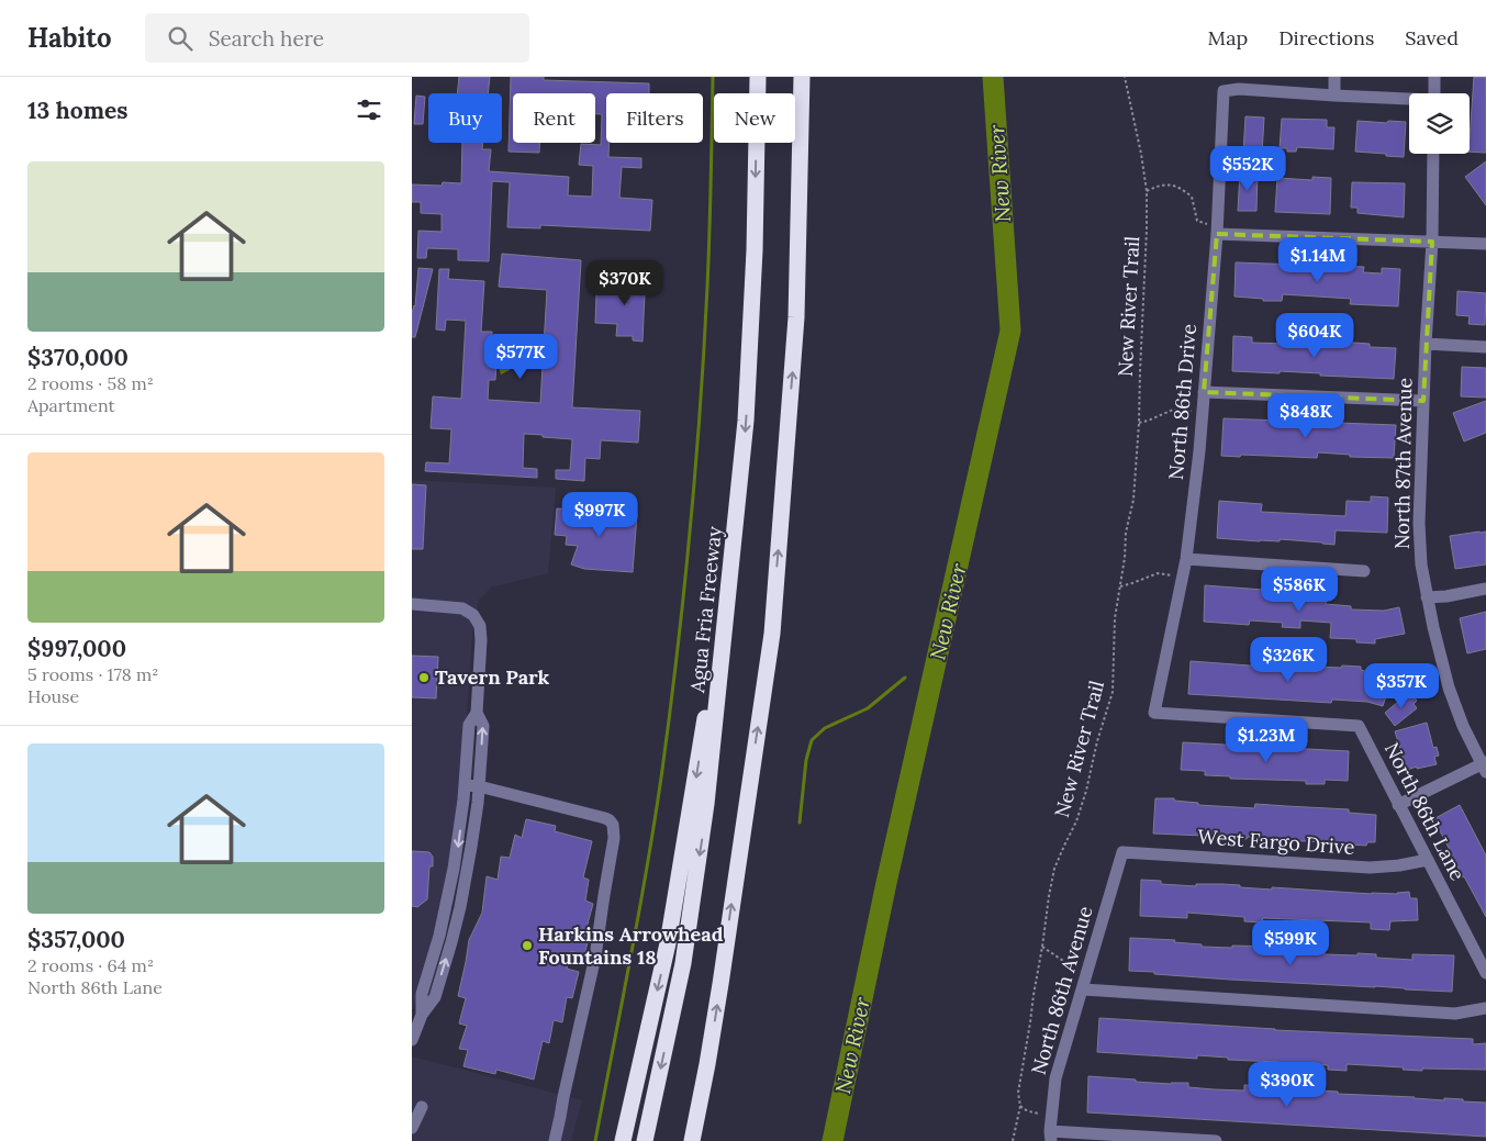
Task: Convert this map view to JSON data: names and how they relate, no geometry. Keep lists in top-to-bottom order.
{
  "streets": {
    "highway": ["Agua Fria Freeway"],
    "street": [
      "North 86th Drive",
      "North 87th Avenue",
      "North 86th Lane",
      "West Fargo Drive",
      "North 86th Avenue"
    ],
    "path": ["New River Trail"]
  },
  "crossings": [
    ["North 86th Drive", "North 86th Lane"],
    ["North 86th Lane", "West Fargo Drive"],
    ["West Fargo Drive", "North 86th Avenue"]
  ],
  "water": ["New River"],
  "places": ["Tavern Park", "Harkins Arrowhead Fountains 18"],
  "page": {
    "header": "Habito",
    "search": "Search here",
    "nav": ["Map", "Directions", "Saved"],
    "heading": "13 homes",
    "chip": [
      "Buy",
      "Rent",
      "Filters",
      "New"
    ],
    "list": [
      {
        "name": "$370,000",
        "note": "2 rooms · 58 m² · Apartment"
      },
      {
        "name": "$997,000",
        "note": "5 rooms · 178 m² · House"
      },
      {
        "name": "$357,000",
        "note": "2 rooms · 64 m² · North 86th Lane"
      }
    ],
    "price": [
      "$552K",
      "$1.14M",
      "$370K",
      "$604K",
      "$577K",
      "$848K",
      "$997K",
      "$586K",
      "$326K",
      "$357K",
      "$1.23M",
      "$599K",
      "$390K"
    ]
  }
}
